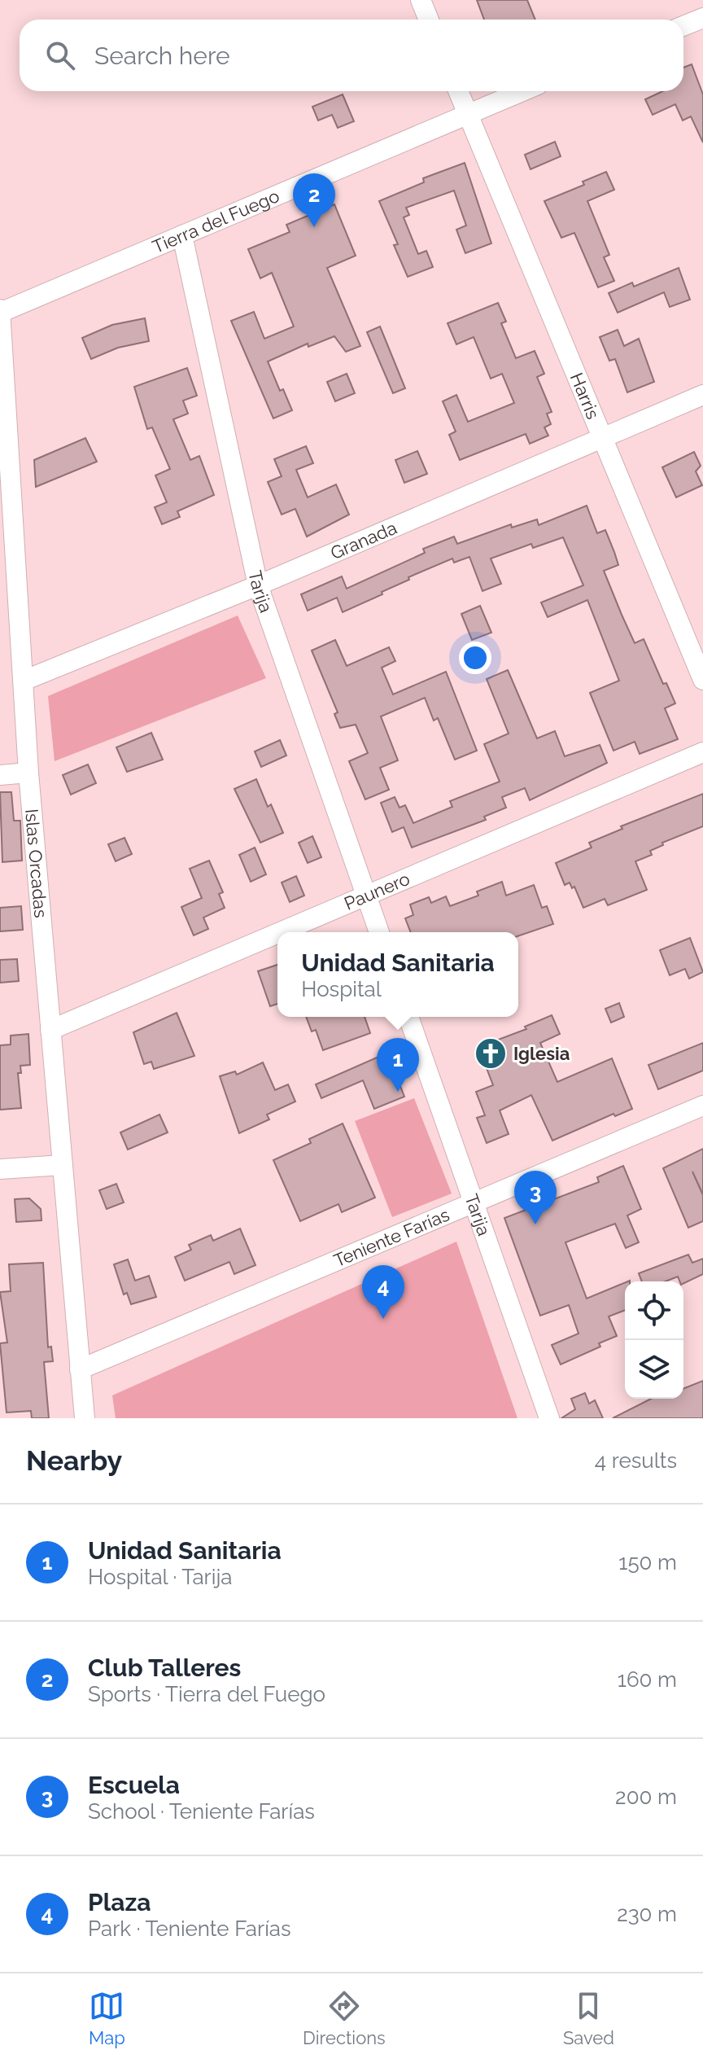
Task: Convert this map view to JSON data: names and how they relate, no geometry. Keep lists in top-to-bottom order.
{
  "streets": {
    "street": [
      "Tierra del Fuego",
      "Harris",
      "Granada",
      "Tarija",
      "Islas Orcadas",
      "Paunero",
      "Teniente Farías"
    ]
  },
  "crossings": [
    ["Tierra del Fuego", "Harris"],
    ["Tierra del Fuego", "Tarija"],
    ["Tierra del Fuego", "Islas Orcadas"],
    ["Harris", "Granada"],
    ["Granada", "Tarija"],
    ["Granada", "Islas Orcadas"],
    ["Tarija", "Paunero"],
    ["Tarija", "Teniente Farías"],
    ["Islas Orcadas", "Paunero"],
    ["Islas Orcadas", "Teniente Farías"]
  ],
  "places": {
    "church": ["Iglesia"]
  },
  "page": {
    "search": "Search here",
    "pins": [
      "2",
      "1",
      "3",
      "4"
    ],
    "popup": ["Unidad Sanitaria", "Hospital"],
    "heading": ["Nearby", "4 results"],
    "list": [
      {
        "mark": "1",
        "name": "Unidad Sanitaria",
        "note": "Hospital · Tarija",
        "value": "150 m"
      },
      {
        "mark": "2",
        "name": "Club Talleres",
        "note": "Sports · Tierra del Fuego",
        "value": "160 m"
      },
      {
        "mark": "3",
        "name": "Escuela",
        "note": "School · Teniente Farías",
        "value": "200 m"
      },
      {
        "mark": "4",
        "name": "Plaza",
        "note": "Park · Teniente Farías",
        "value": "230 m"
      }
    ],
    "nav": ["Map", "Directions", "Saved"]
  }
}
